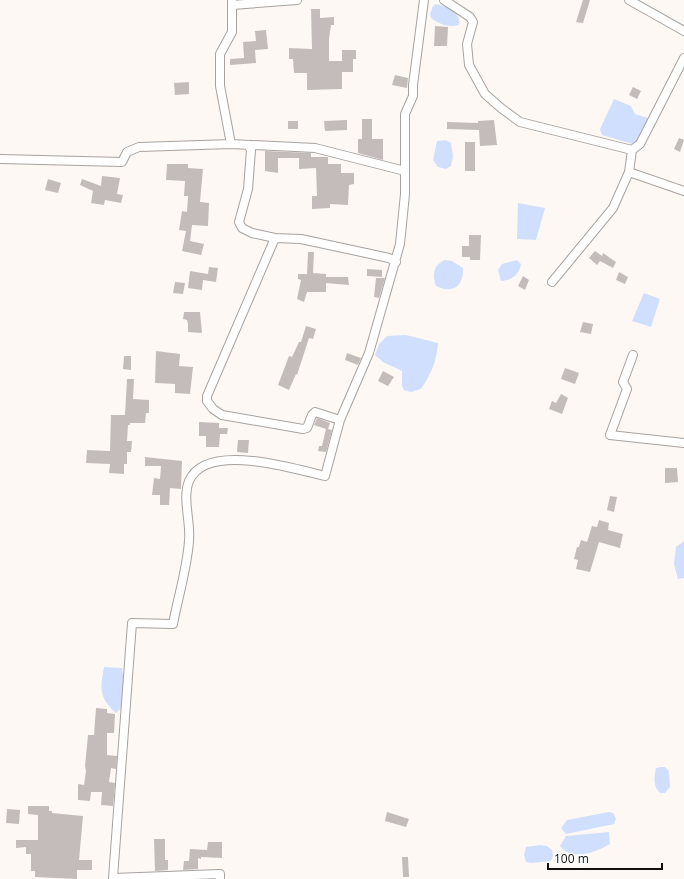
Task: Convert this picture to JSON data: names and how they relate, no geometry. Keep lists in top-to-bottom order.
{
  "scale_bar": "100 m"
}
